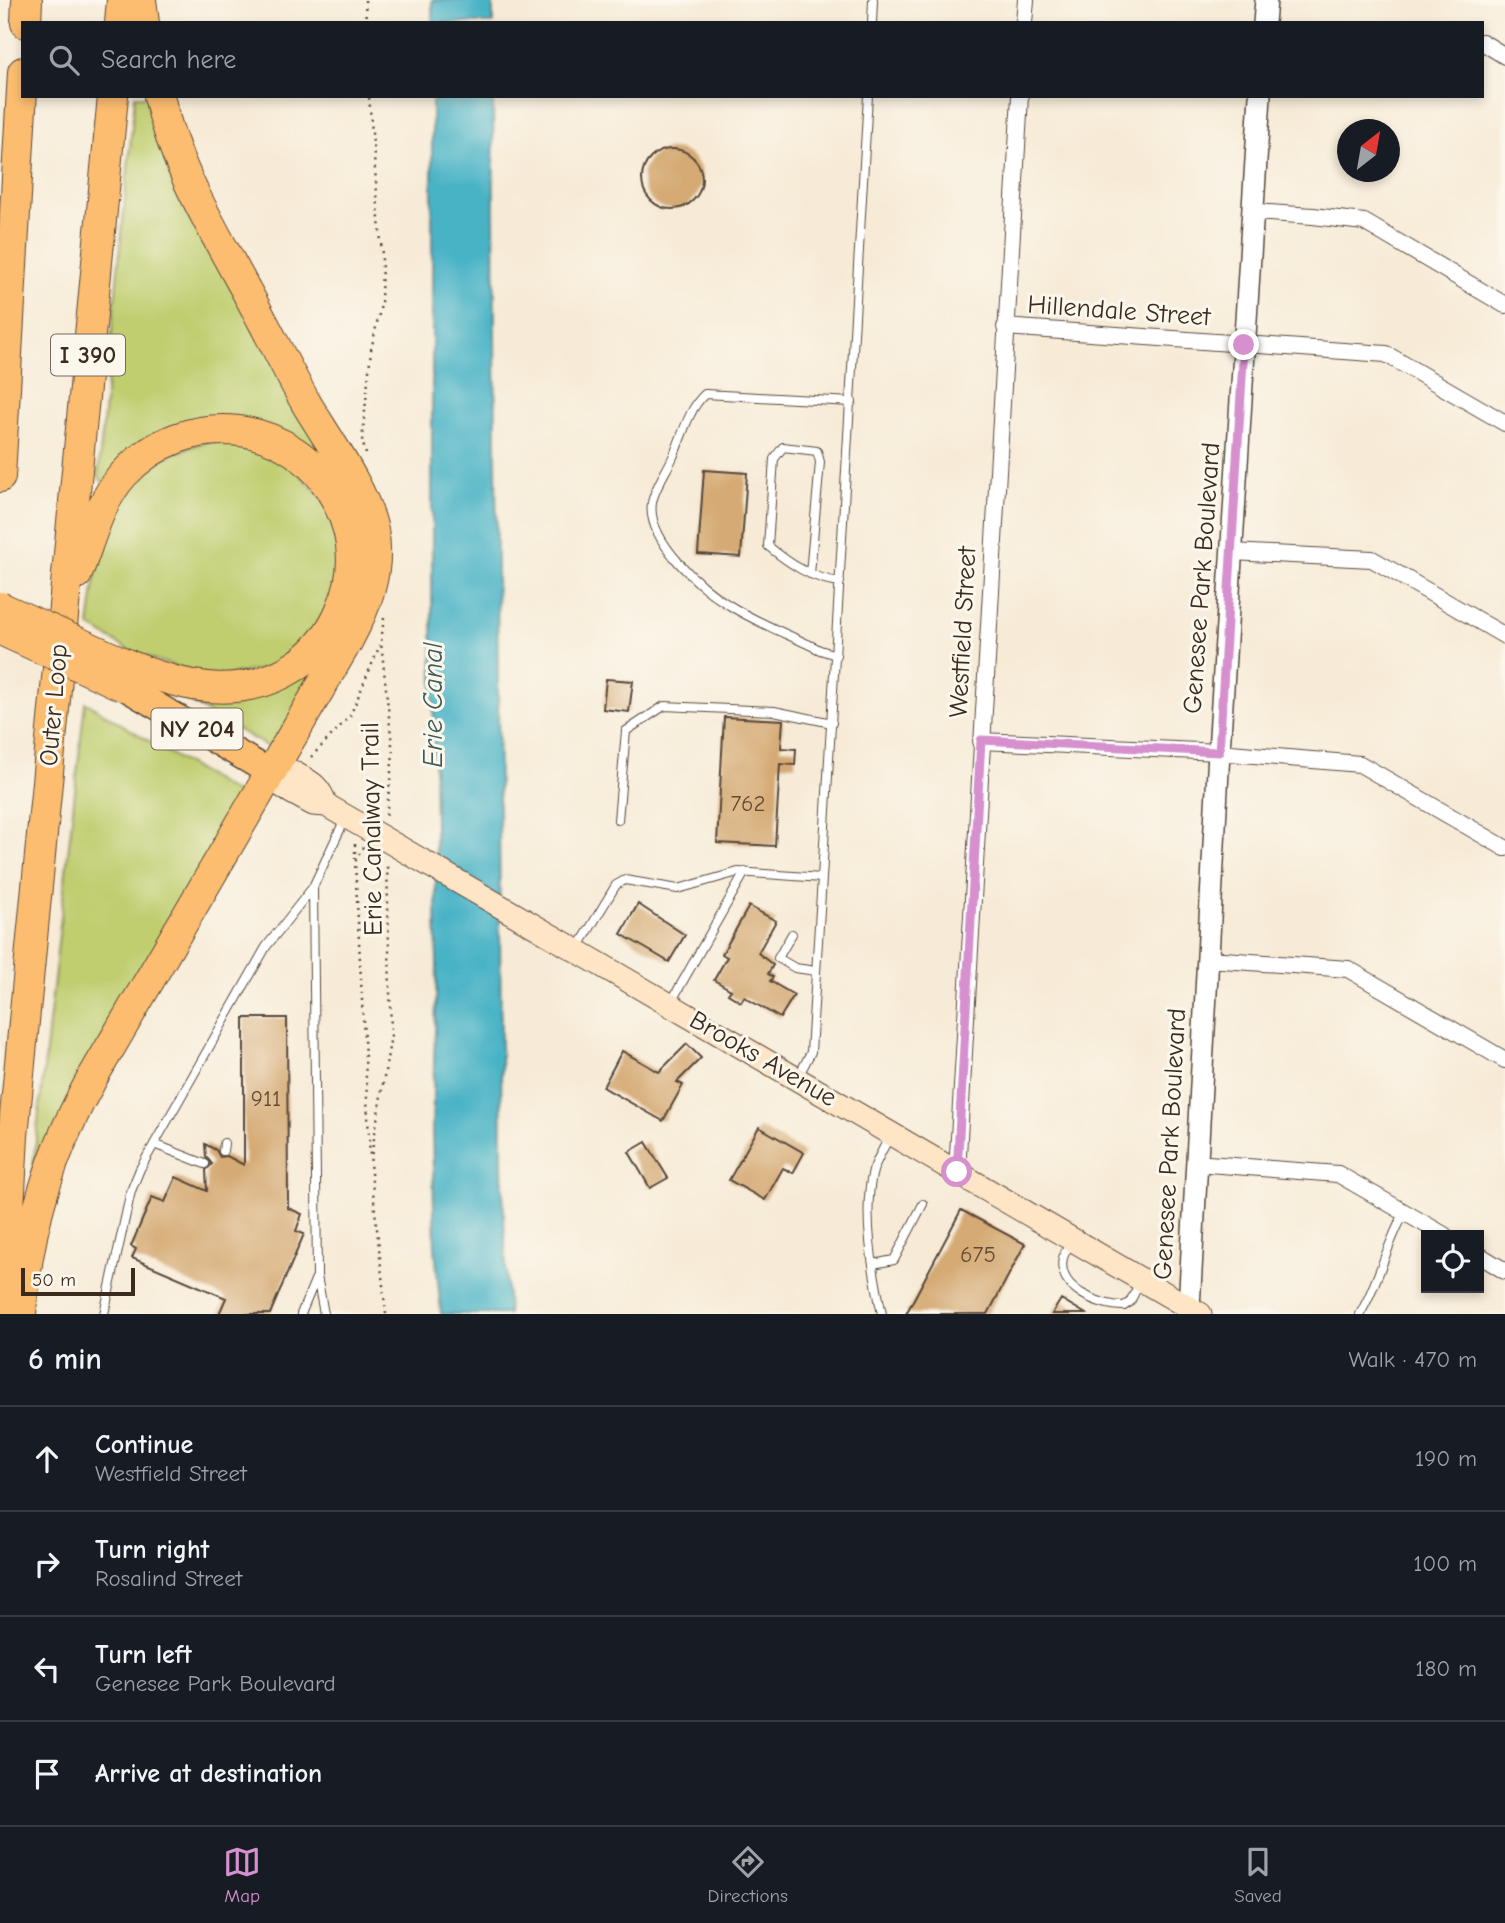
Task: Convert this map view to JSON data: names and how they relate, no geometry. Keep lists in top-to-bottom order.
{
  "streets": {
    "highway": ["I 390", "Outer Loop"],
    "main road": ["NY 204", "Brooks Avenue"],
    "street": ["Hillendale Street", "Genesee Park Boulevard", "Westfield Street"],
    "path": ["Erie Canalway Trail"]
  },
  "crossings": [
    ["Hillendale Street", "Genesee Park Boulevard"],
    ["Hillendale Street", "Westfield Street"],
    ["Genesee Park Boulevard", "Brooks Avenue"],
    ["Westfield Street", "Brooks Avenue"],
    ["Erie Canalway Trail", "Brooks Avenue"]
  ],
  "water": ["Erie Canal"],
  "house_numbers": ["762", "911", "675"],
  "scale_bar": "50 m",
  "north": "top right",
  "page": {
    "search": "Search here",
    "scale": "50 m",
    "heading": ["6 min", "Walk · 470 m"],
    "list": [
      ["Continue", "Westfield Street", "190 m"],
      ["Turn right", "Rosalind Street", "100 m"],
      ["Turn left", "Genesee Park Boulevard", "180 m"],
      "Arrive at destination"
    ],
    "nav": ["Map", "Directions", "Saved"]
  }
}
